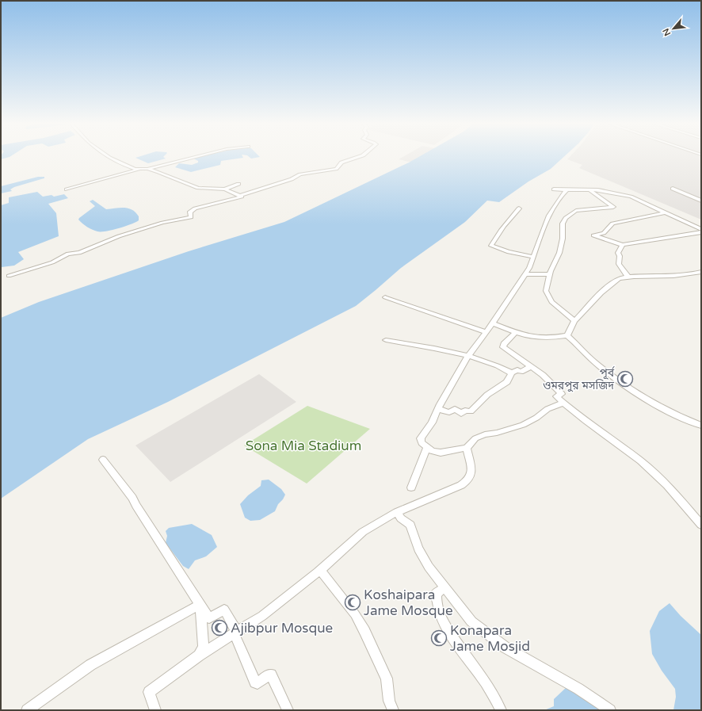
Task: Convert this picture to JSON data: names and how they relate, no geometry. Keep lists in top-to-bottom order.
{
  "parks": ["Sona Mia Stadium"],
  "places": {
    "mosque": [
      "পূর্ব ওমরপুর মসজিদ",
      "Koshaipara Jame Mosque",
      "Ajibpur Mosque",
      "Konapara Jame Mosjid"
    ]
  },
  "north": "bottom left"
}
